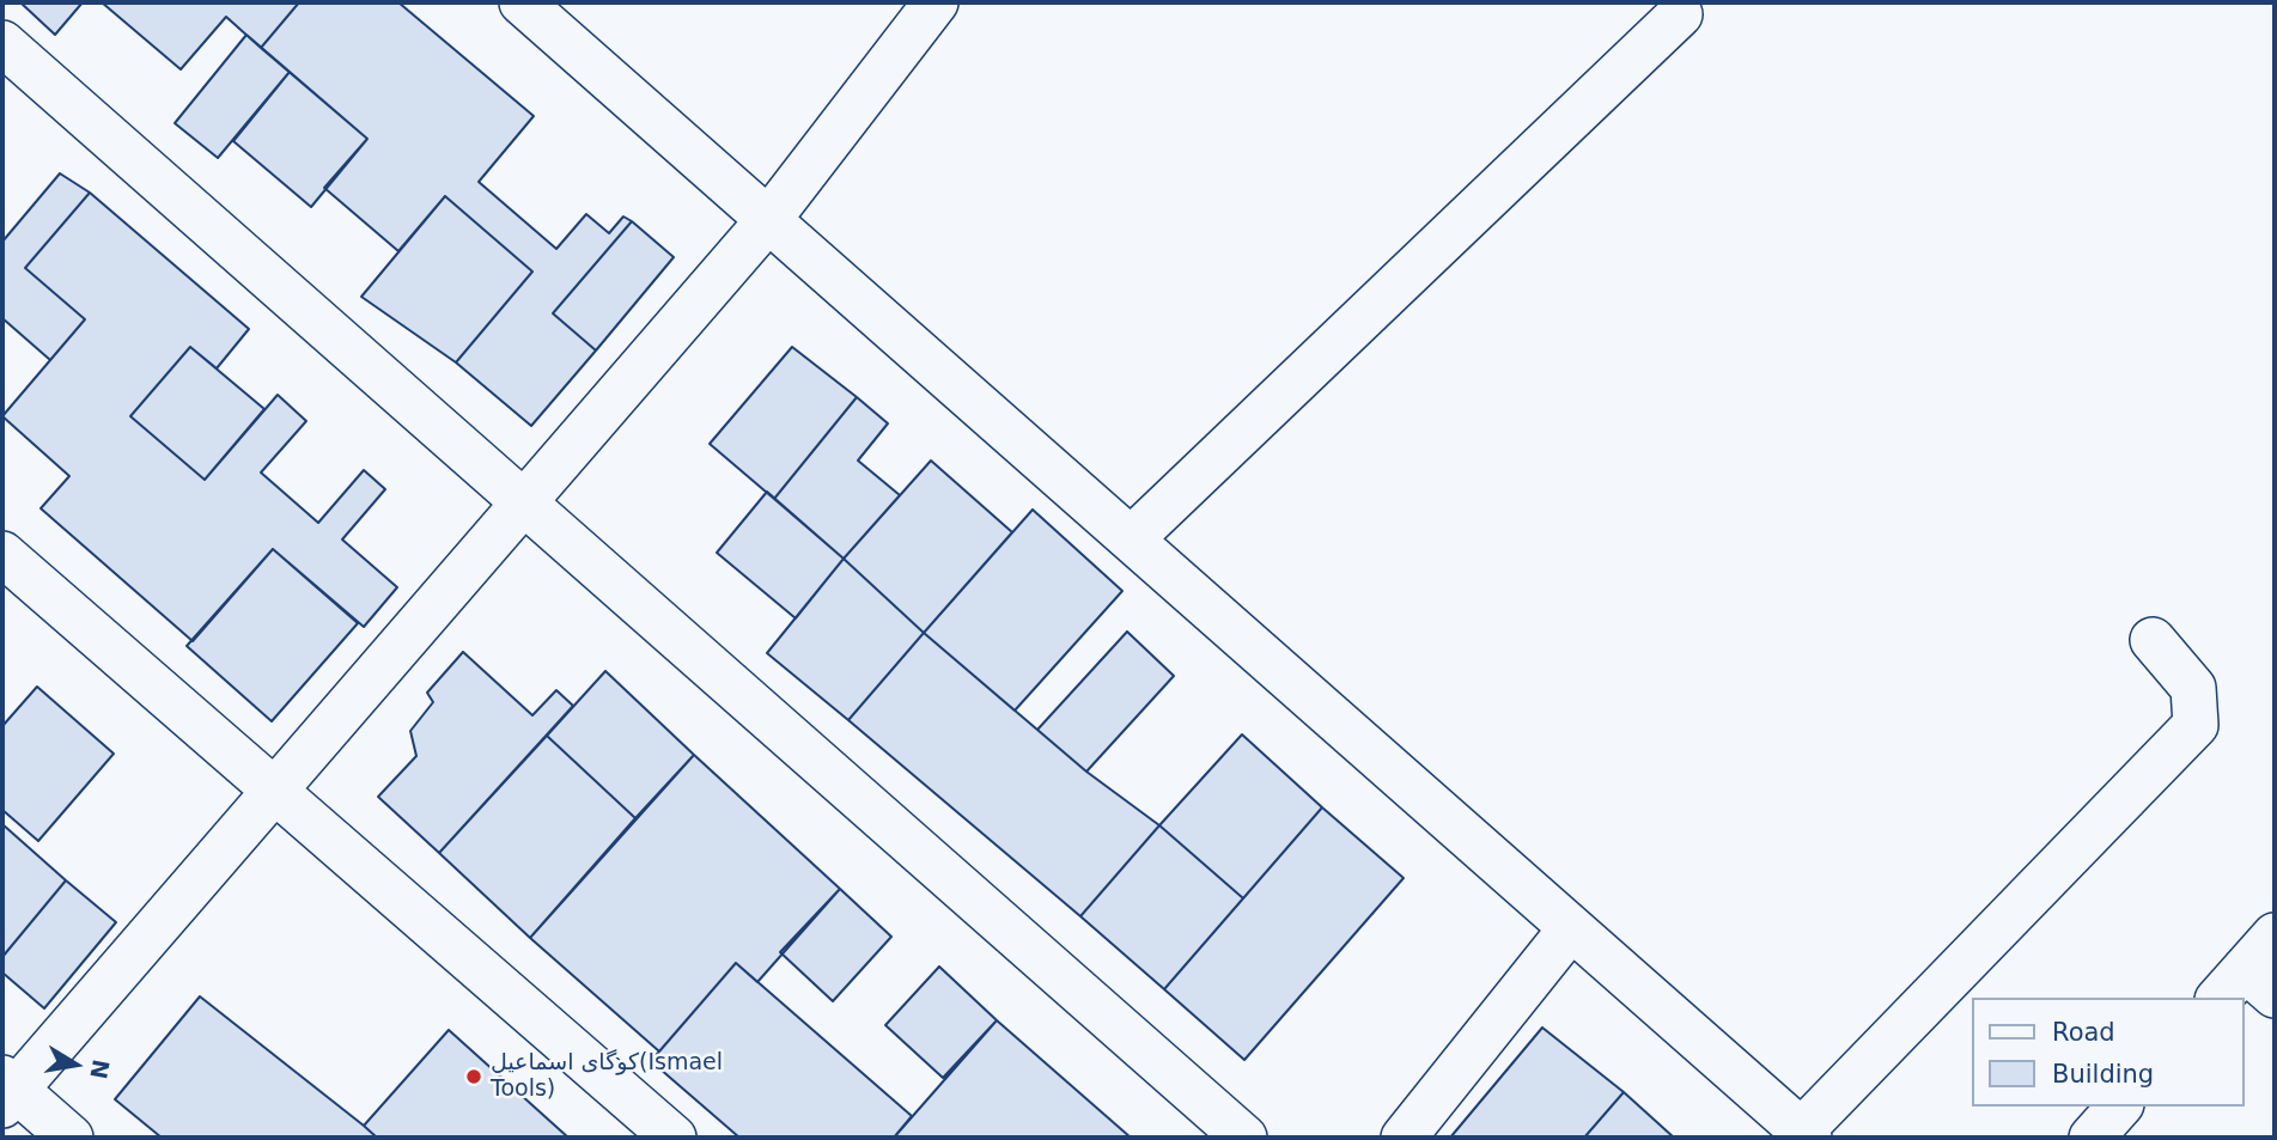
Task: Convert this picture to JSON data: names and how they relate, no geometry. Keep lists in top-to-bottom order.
{
  "places": ["كوگای اسماعیل(Ismael Tools)"],
  "legend": ["Road", "Building"],
  "north": "right"
}
